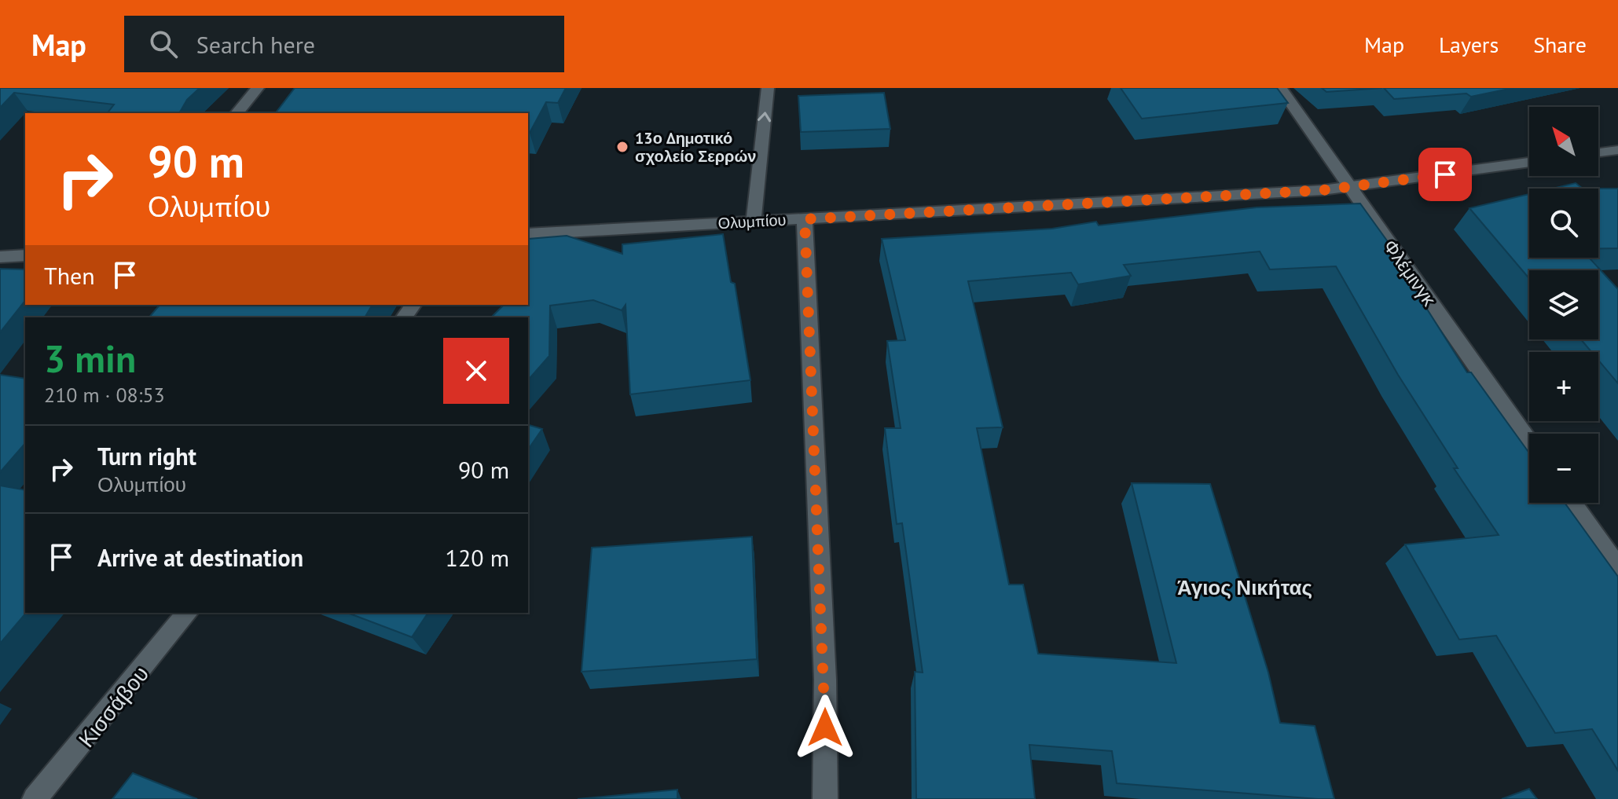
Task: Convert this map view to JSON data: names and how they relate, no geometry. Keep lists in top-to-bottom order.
{
  "streets": {
    "street": ["Ολυμπίου", "Φλέμινγκ", "Κισσάβου"]
  },
  "crossings": [
    ["Ολυμπίου", "Φλέμινγκ"]
  ],
  "districts": ["Άγιος Νικήτας"],
  "places": ["13ο Δημοτικό σχολείο Σερρών"],
  "north": "top left",
  "page": {
    "header": "Map",
    "search": "Search here",
    "nav": ["Map", "Layers", "Share"],
    "map_buttons": ["+", "−"],
    "turn": ["90 m", "Ολυμπίου"],
    "then": "Then",
    "heading": ["3 min", "210 m · 08:53"],
    "list": [
      {
        "name": "Turn right",
        "note": "Ολυμπίου",
        "value": "90 m"
      },
      {
        "name": "Arrive at destination",
        "value": "120 m"
      }
    ]
  }
}
